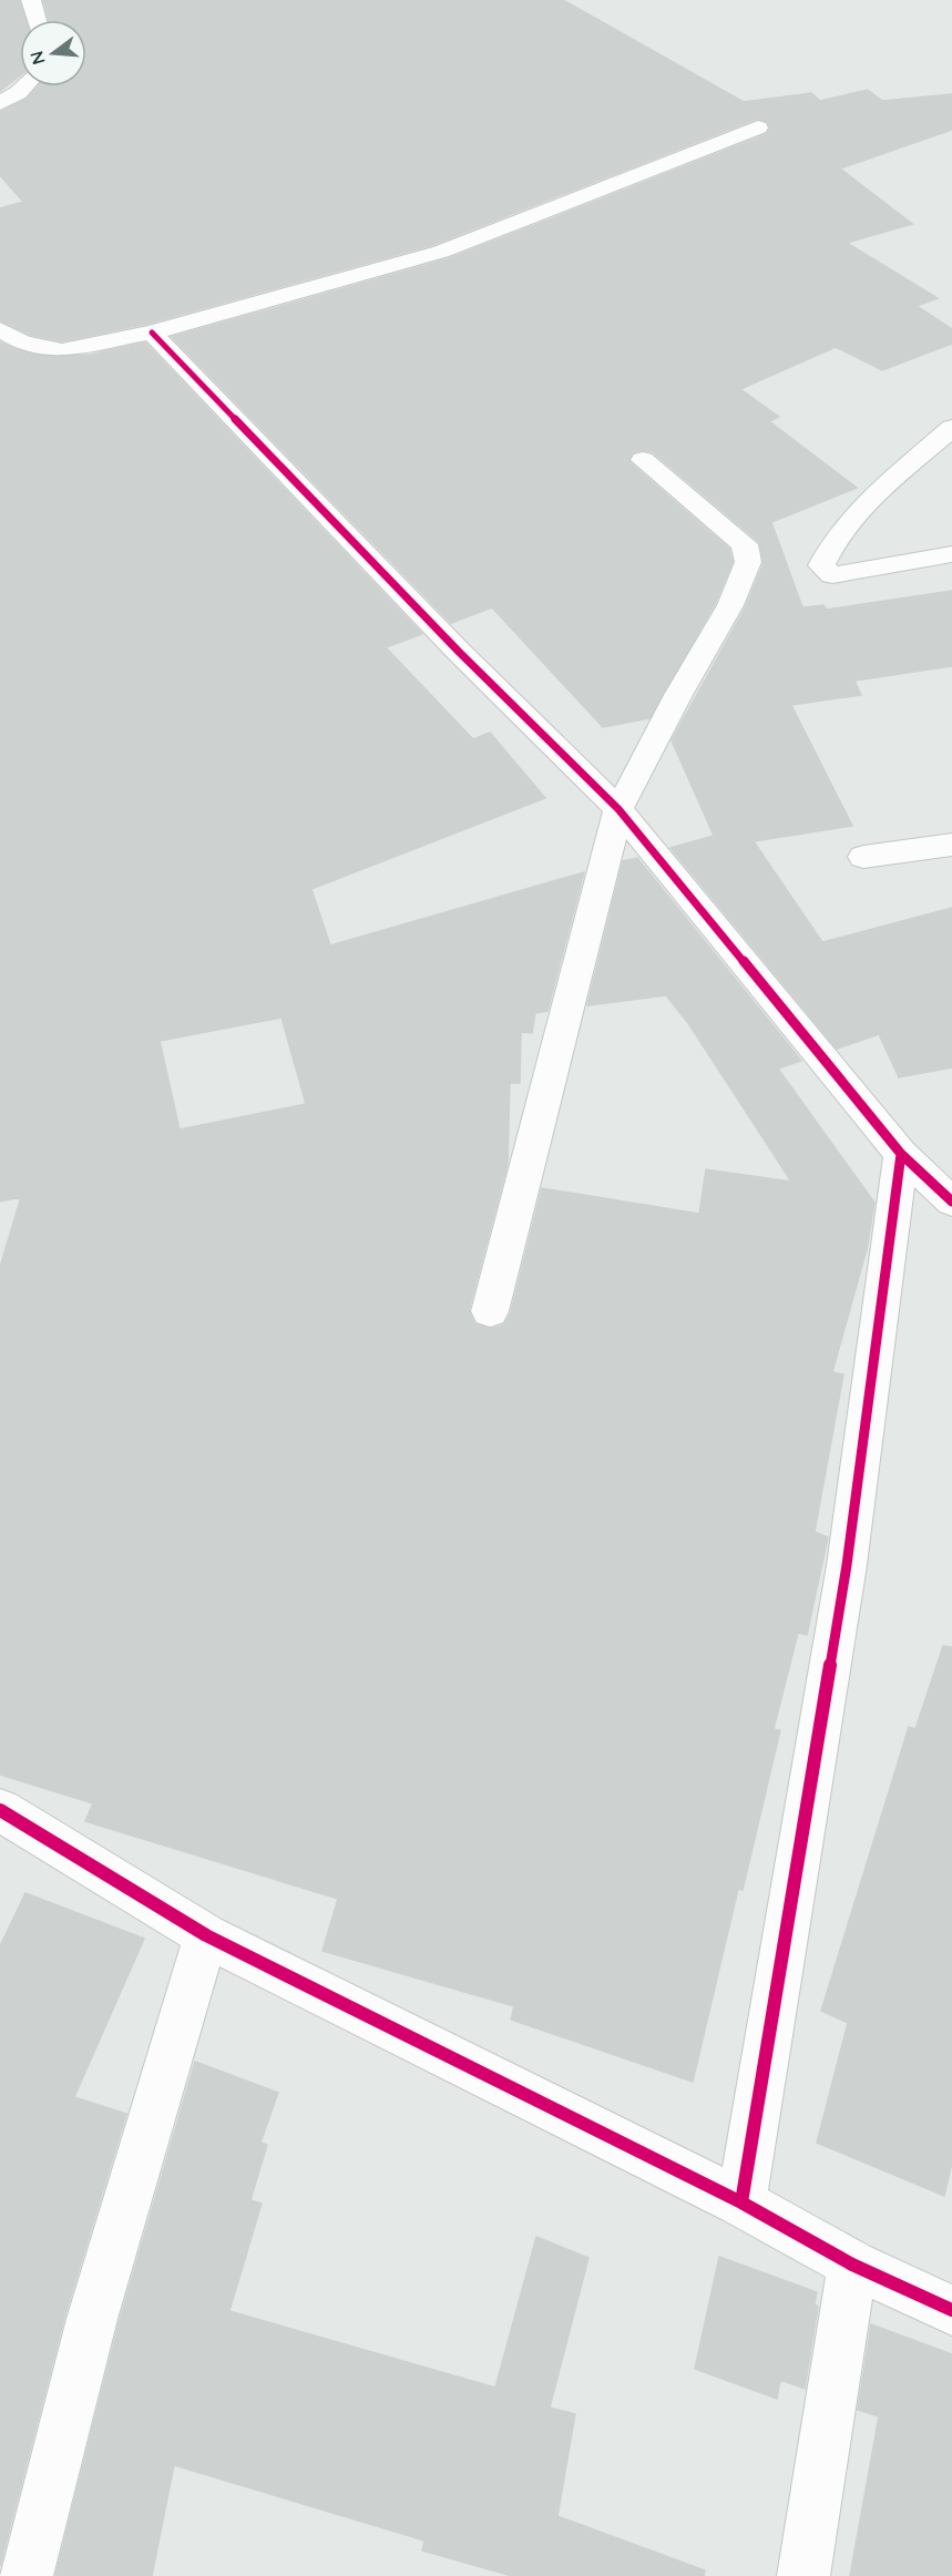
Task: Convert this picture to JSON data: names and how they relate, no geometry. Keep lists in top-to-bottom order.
{
  "north": "left"
}
